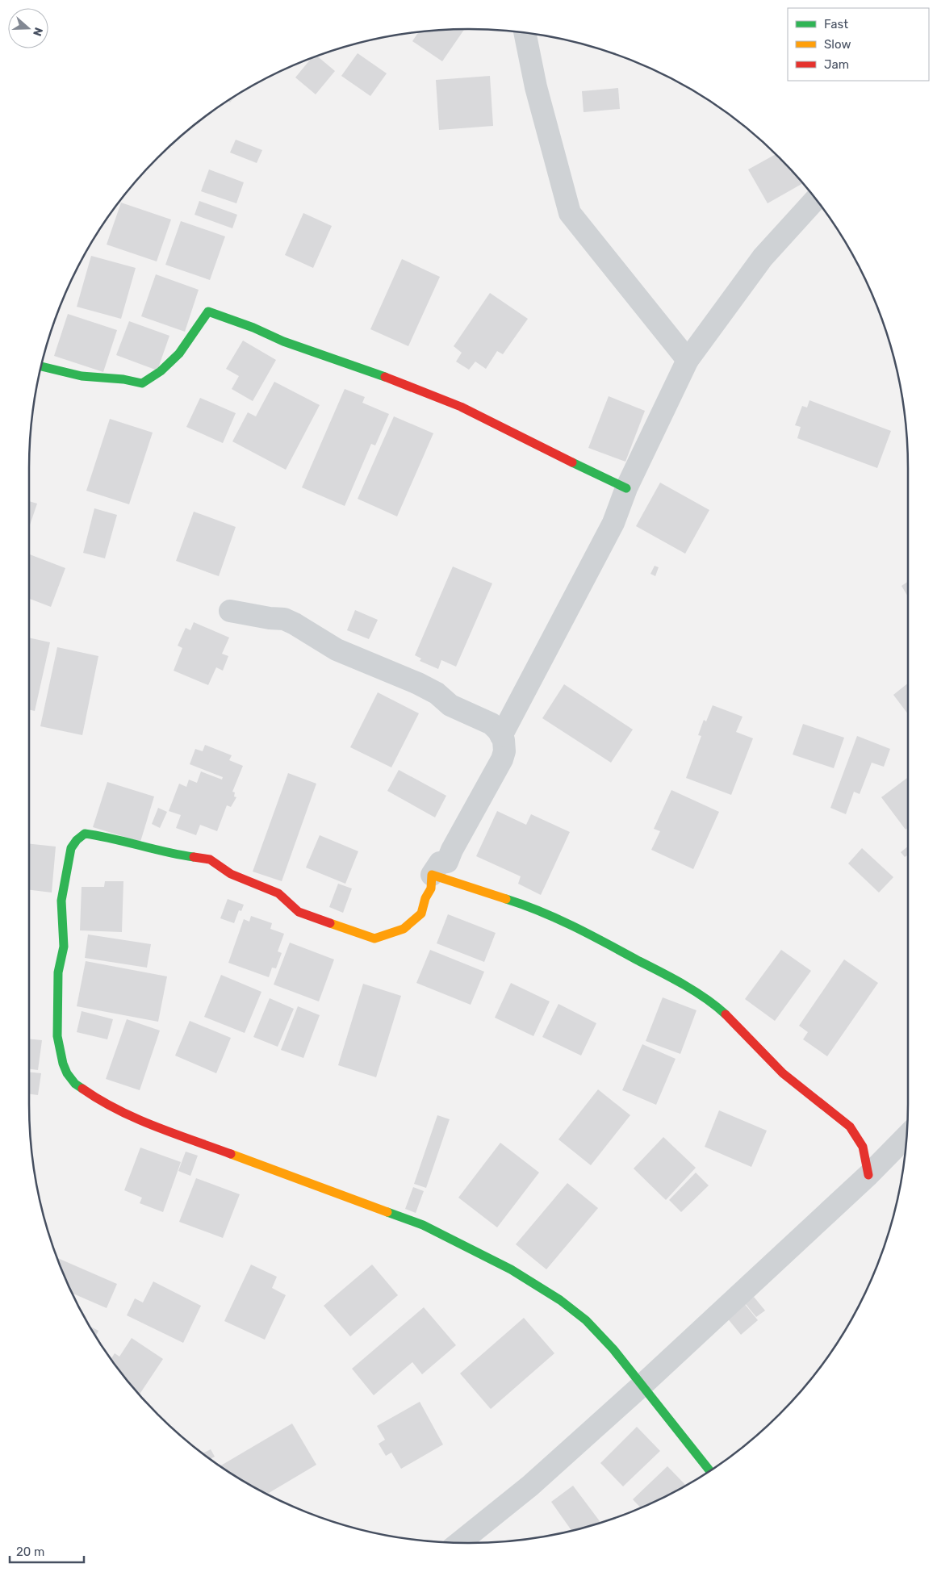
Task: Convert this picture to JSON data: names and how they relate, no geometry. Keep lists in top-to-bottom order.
{
  "legend": ["Fast", "Slow", "Jam"],
  "scale_bar": "20 m",
  "north": "right"
}
